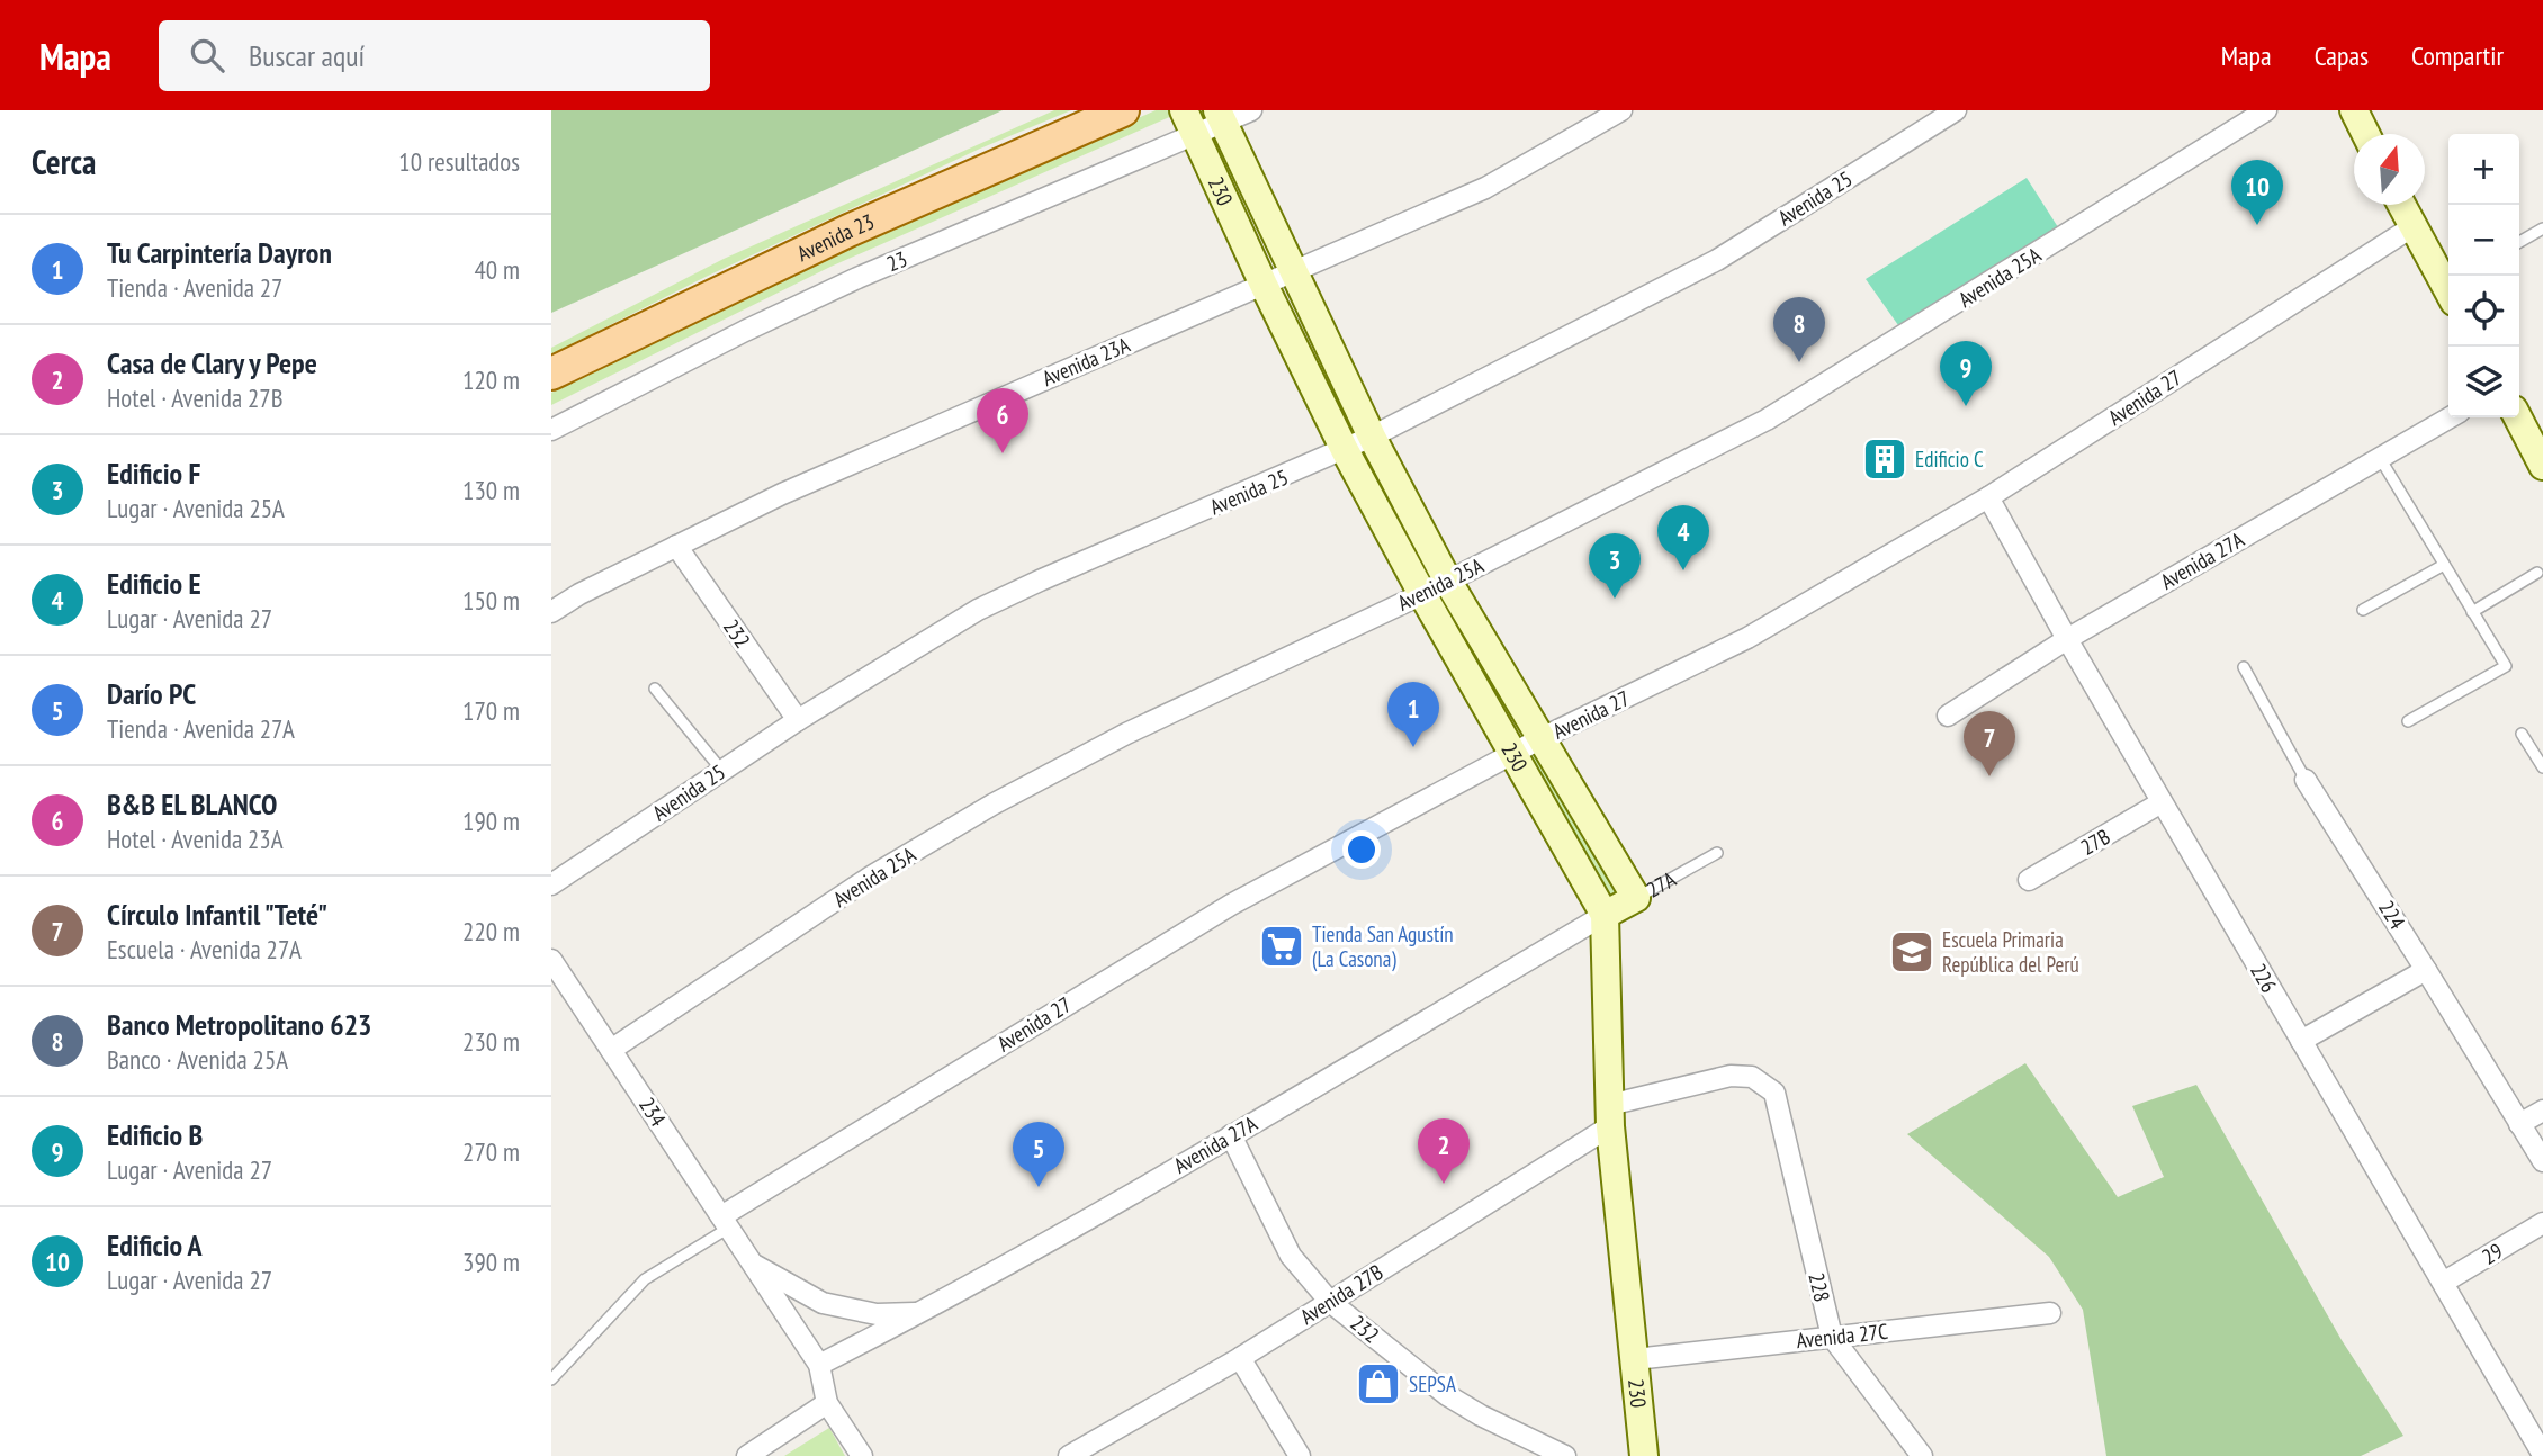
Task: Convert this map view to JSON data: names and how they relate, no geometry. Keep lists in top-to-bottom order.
{
  "streets": {
    "main road": ["Avenida 23"],
    "street": [
      "230",
      "Avenida 25",
      "23",
      "Avenida 25A",
      "Avenida 23A",
      "Avenida 27",
      "Avenida 27A",
      "232",
      "27B",
      "27A",
      "224",
      "226",
      "234",
      "29",
      "228",
      "Avenida 27B",
      "Avenida 27C"
    ]
  },
  "crossings": [
    ["230", "Avenida 25"],
    ["230", "23"],
    ["230", "Avenida 25A"],
    ["230", "Avenida 23A"],
    ["230", "Avenida 27"],
    ["230", "Avenida 27A"],
    ["230", "27A"],
    ["230", "Avenida 27B"],
    ["230", "Avenida 27C"],
    ["Avenida 25", "232"],
    ["Avenida 25A", "234"],
    ["Avenida 23A", "232"],
    ["Avenida 27", "226"],
    ["Avenida 27", "234"],
    ["Avenida 27A", "232"],
    ["Avenida 27A", "27A"],
    ["Avenida 27A", "226"],
    ["Avenida 27A", "234"],
    ["232", "Avenida 27B"],
    ["27B", "226"],
    ["226", "29"],
    ["228", "Avenida 27B"],
    ["228", "Avenida 27C"]
  ],
  "places": {
    "building": ["Edificio C"],
    "supermarket": ["Tienda San Agustín (La Casona)"],
    "school or university": ["Escuela Primaria República del Perú"],
    "shop": ["SEPSA"]
  },
  "north": "top",
  "page": {
    "header": "Mapa",
    "search": "Buscar aquí",
    "nav": ["Mapa", "Capas", "Compartir"],
    "heading": ["Cerca", "10 resultados"],
    "map_buttons": ["+", "−"],
    "pins": [
      "10",
      "8",
      "9",
      "6",
      "4",
      "3",
      "1",
      "7",
      "2",
      "5"
    ],
    "list": [
      {
        "mark": "1",
        "name": "Tu Carpintería Dayron",
        "note": "Tienda · Avenida 27",
        "value": "40 m"
      },
      {
        "mark": "2",
        "name": "Casa de Clary y Pepe",
        "note": "Hotel · Avenida 27B",
        "value": "120 m"
      },
      {
        "mark": "3",
        "name": "Edificio F",
        "note": "Lugar · Avenida 25A",
        "value": "130 m"
      },
      {
        "mark": "4",
        "name": "Edificio E",
        "note": "Lugar · Avenida 27",
        "value": "150 m"
      },
      {
        "mark": "5",
        "name": "Darío PC",
        "note": "Tienda · Avenida 27A",
        "value": "170 m"
      },
      {
        "mark": "6",
        "name": "B&B EL BLANCO",
        "note": "Hotel · Avenida 23A",
        "value": "190 m"
      },
      {
        "mark": "7",
        "name": "Círculo Infantil \"Teté\"",
        "note": "Escuela · Avenida 27A",
        "value": "220 m"
      },
      {
        "mark": "8",
        "name": "Banco Metropolitano 623",
        "note": "Banco · Avenida 25A",
        "value": "230 m"
      },
      {
        "mark": "9",
        "name": "Edificio B",
        "note": "Lugar · Avenida 27",
        "value": "270 m"
      },
      {
        "mark": "10",
        "name": "Edificio A",
        "note": "Lugar · Avenida 27",
        "value": "390 m"
      }
    ]
  }
}
